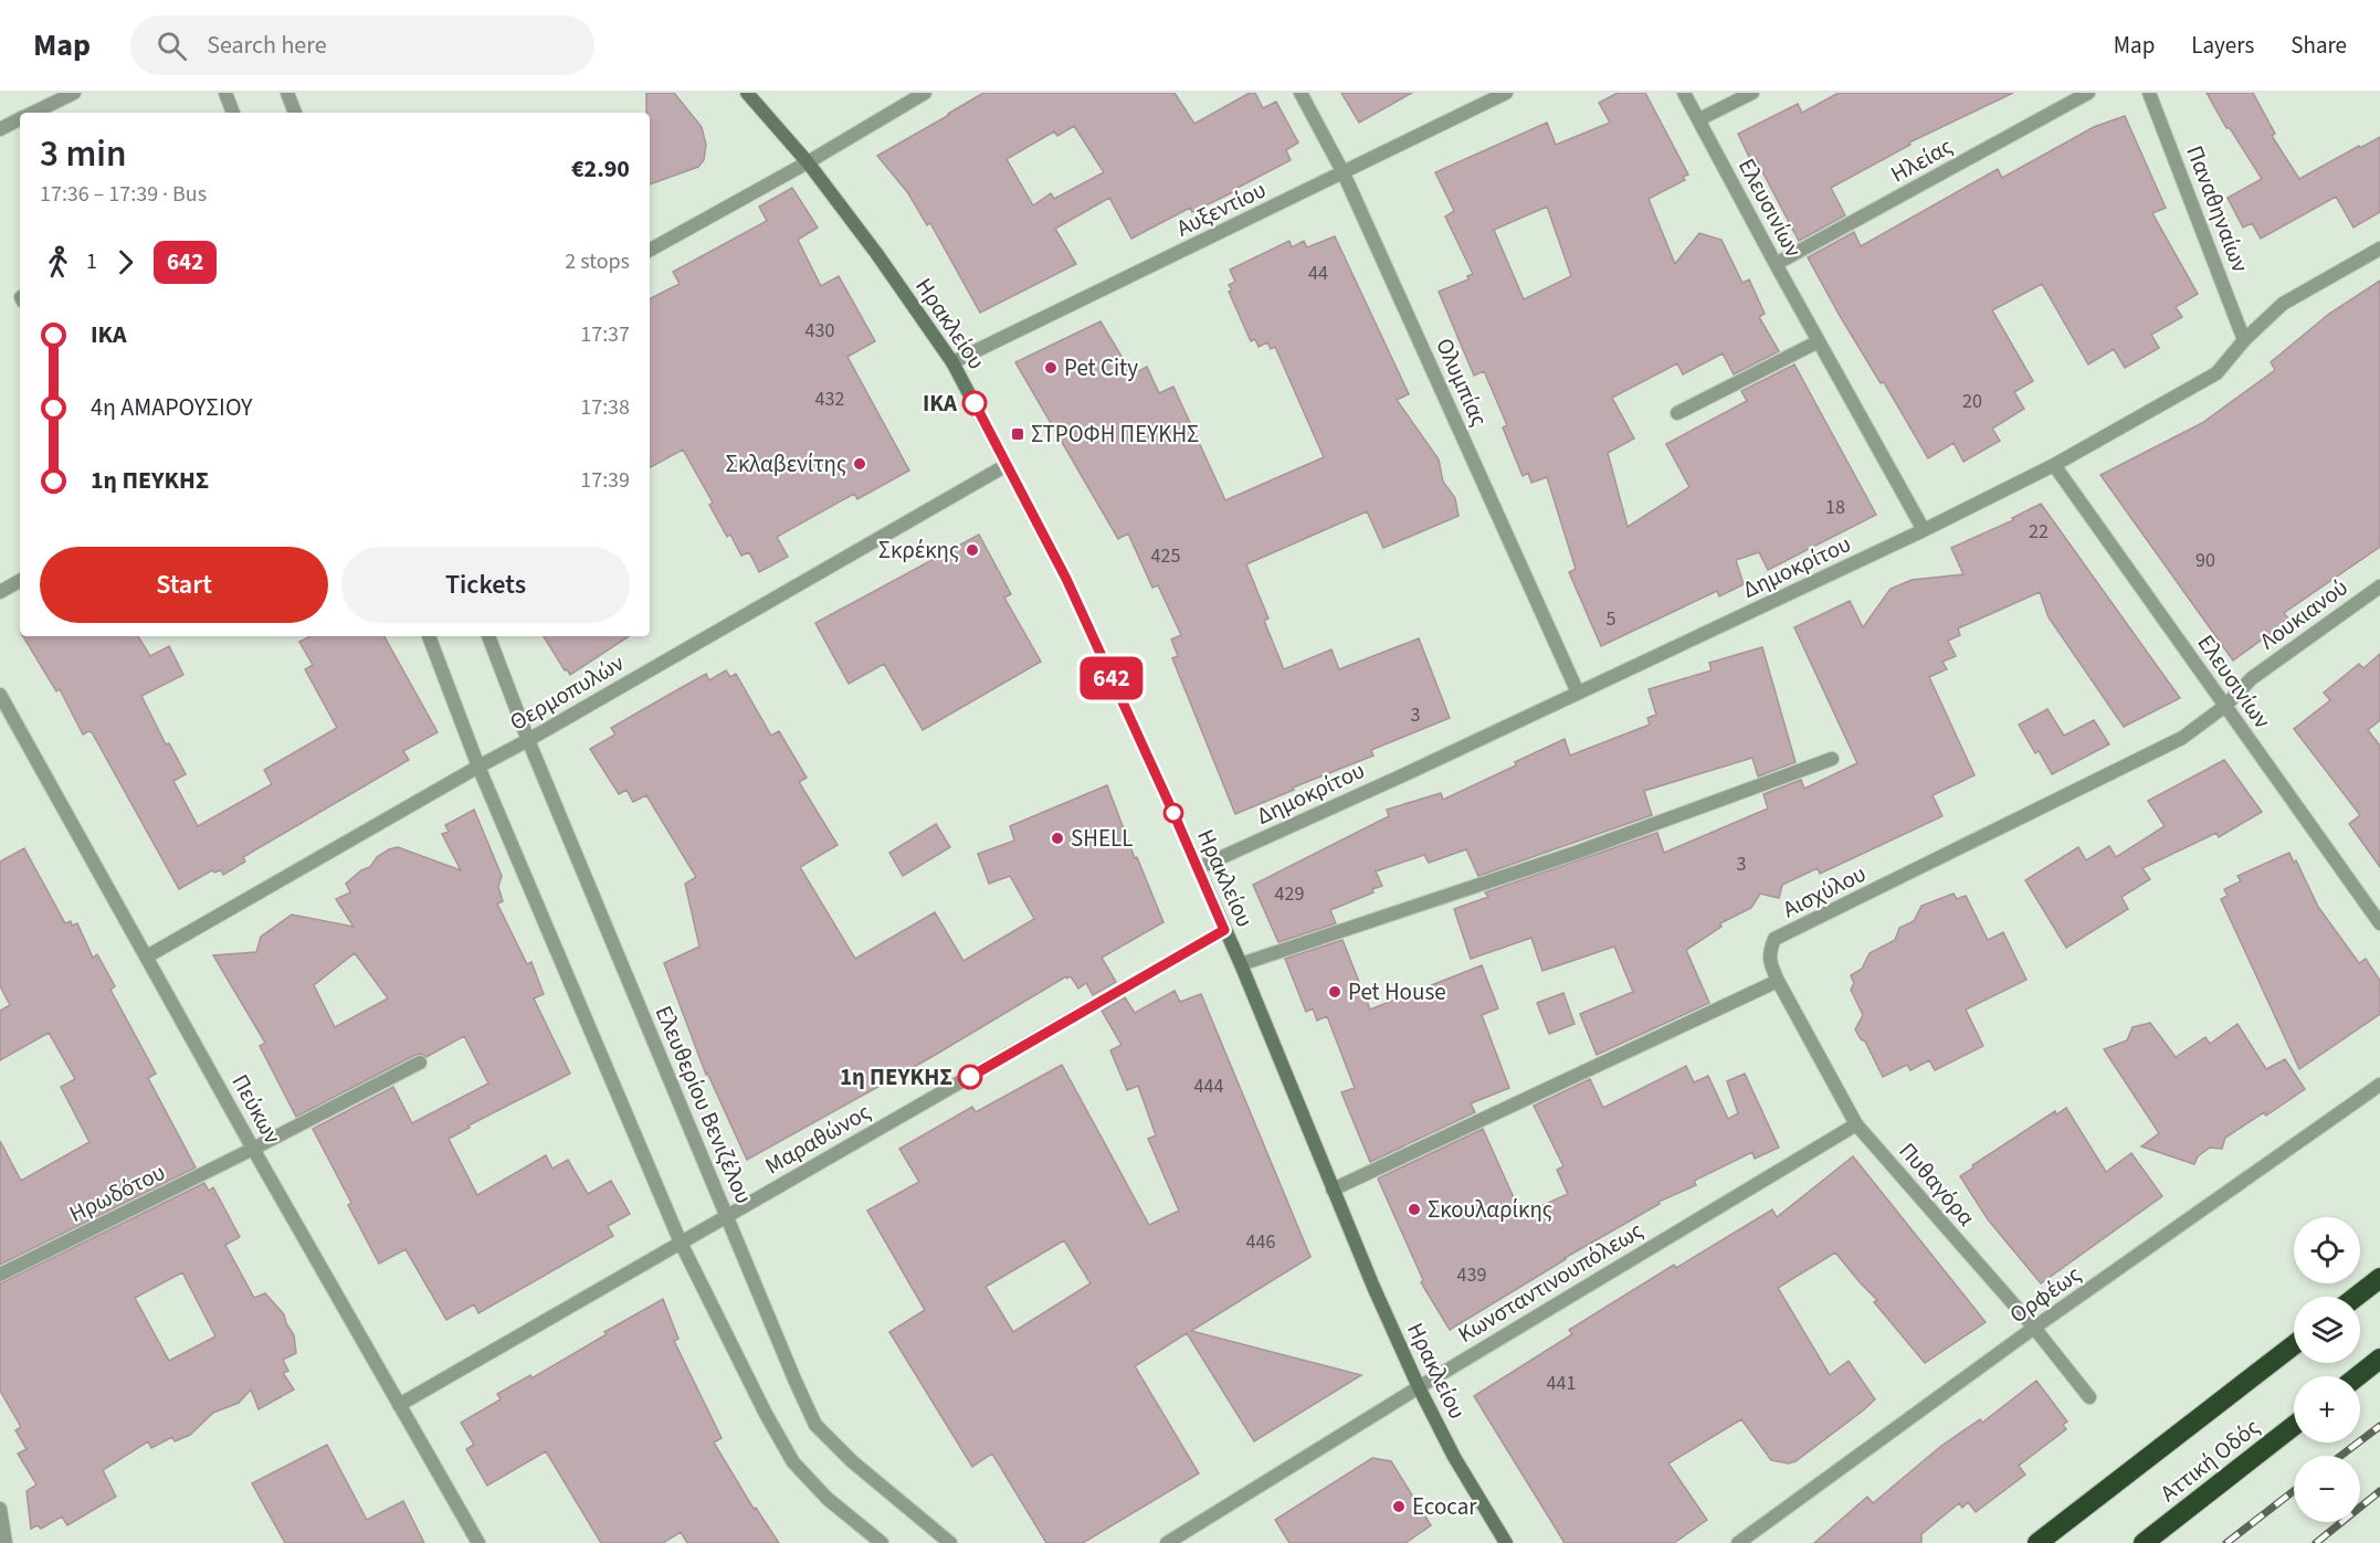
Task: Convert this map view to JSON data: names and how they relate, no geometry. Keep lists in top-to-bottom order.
{
  "streets": {
    "highway": ["Αττική Οδός"],
    "main road": ["Ηρακλείου"],
    "street": [
      "Ηλείας",
      "Ελευσινίων",
      "Αυξεντίου",
      "Παναθηναίων",
      "Ολυμπίας",
      "Δημοκρίτου",
      "Λουκιανού",
      "Θερμοπυλών",
      "Αισχύλου",
      "Ελευθερίου Βενιζέλου",
      "Πεύκων",
      "Μαραθώνος",
      "Πυθαγόρα",
      "Ηρωδότου",
      "Κωνσταντινουπόλεως",
      "Ορφέως"
    ]
  },
  "crossings": [
    ["Ηλείας", "Ελευσινίων"],
    ["Ελευσινίων", "Δημοκρίτου"],
    ["Ελευσινίων", "Λουκιανού"],
    ["Ελευσινίων", "Αισχύλου"],
    ["Αυξεντίου", "Ηρακλείου"],
    ["Αυξεντίου", "Ολυμπίας"],
    ["Παναθηναίων", "Δημοκρίτου"],
    ["Ηρακλείου", "Δημοκρίτου"],
    ["Ηρακλείου", "Θερμοπυλών"],
    ["Ηρακλείου", "Μαραθώνος"],
    ["Ηρακλείου", "Κωνσταντινουπόλεως"],
    ["Ολυμπίας", "Δημοκρίτου"],
    ["Λουκιανού", "Αισχύλου"],
    ["Θερμοπυλών", "Ελευθερίου Βενιζέλου"],
    ["Θερμοπυλών", "Πεύκων"],
    ["Αισχύλου", "Πυθαγόρα"],
    ["Ελευθερίου Βενιζέλου", "Μαραθώνος"],
    ["Πεύκων", "Μαραθώνος"],
    ["Πεύκων", "Ηρωδότου"],
    ["Πυθαγόρα", "Κωνσταντινουπόλεως"],
    ["Πυθαγόρα", "Ορφέως"]
  ],
  "places": {
    "other": [
      "Pet City",
      "ΙΚΑ",
      "Σκλαβενίτης",
      "Σκρέκης",
      "SHELL",
      "Pet House",
      "1η ΠΕΥΚΗΣ",
      "Σκουλαρίκης",
      "Ecocar"
    ],
    "transit": ["ΣΤΡΟΦΗ ΠΕΥΚΗΣ"]
  },
  "lines": ["bus line 642"],
  "house_numbers": [
    "44",
    "430",
    "432",
    "20",
    "18",
    "22",
    "425",
    "90",
    "5",
    "3",
    "3",
    "429",
    "444",
    "446",
    "439",
    "441"
  ],
  "page": {
    "header": "Map",
    "search": "Search here",
    "nav": ["Map", "Layers", "Share"],
    "on_map": "642",
    "heading": ["3 min", "17:36 – 17:39 · Bus", "€2.90"],
    "legs": ["1", "642", "2 stops"],
    "list": [
      {
        "name": "ΙΚΑ",
        "value": "17:37"
      },
      {
        "name": "4η ΑΜΑΡΟΥΣΙΟΥ",
        "value": "17:38"
      },
      {
        "name": "1η ΠΕΥΚΗΣ",
        "value": "17:39"
      }
    ],
    "buttons": ["Start", "Tickets"],
    "map_buttons": ["+", "−"]
  }
}
